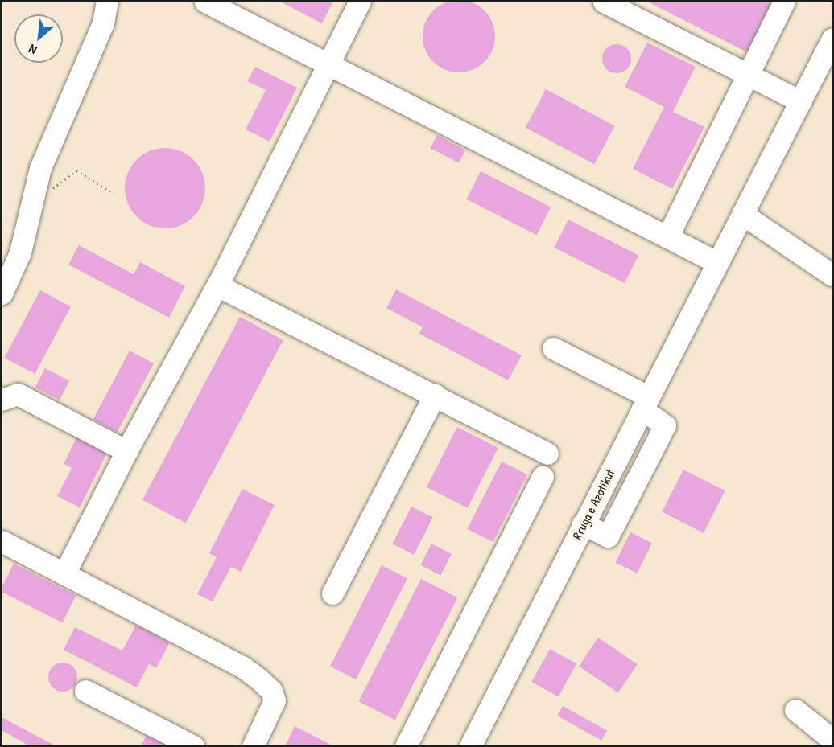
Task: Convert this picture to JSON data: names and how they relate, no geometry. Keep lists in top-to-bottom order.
{
  "streets": {
    "street": ["Rruga e Azotikut"]
  },
  "north": "bottom left"
}
